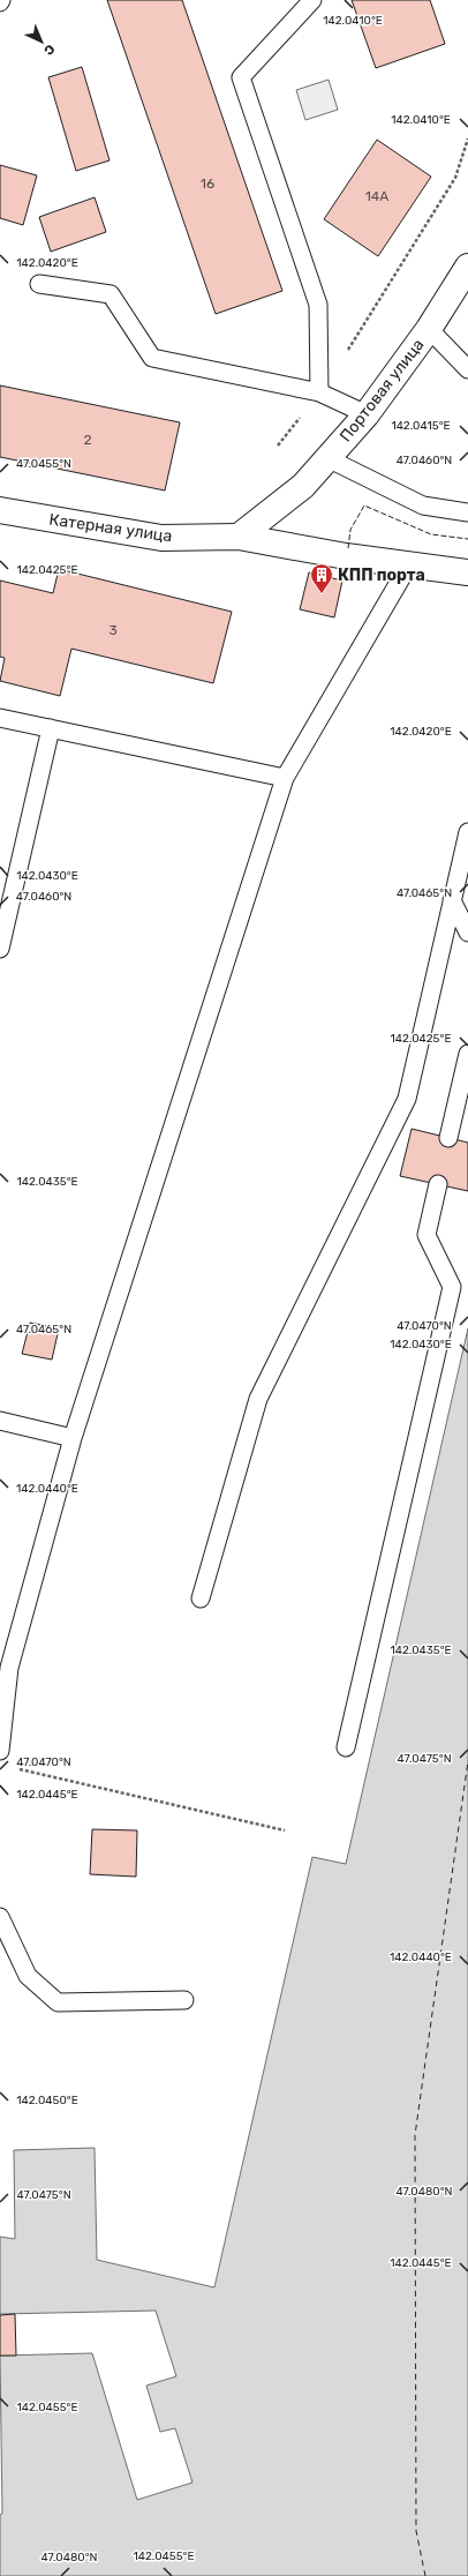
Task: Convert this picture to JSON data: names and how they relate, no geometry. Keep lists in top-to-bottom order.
{
  "streets": {
    "main road": ["Портовая улица", "Катерная улица"]
  },
  "crossings": [
    ["Портовая улица", "Катерная улица"]
  ],
  "places": {
    "building": ["КПП порта"]
  },
  "house_numbers": [
    "16",
    "14А",
    "2",
    "3"
  ],
  "north": "bottom right",
  "coordinates": [
    "142.0410°E",
    "142.0420°E",
    "142.0415°E",
    "47.0460°N",
    "47.0455°N",
    "142.0425°E",
    "142.0430°E",
    "47.0465°N",
    "142.0435°E",
    "47.0470°N",
    "142.0440°E",
    "47.0475°N",
    "142.0445°E",
    "142.0450°E",
    "47.0480°N",
    "142.0455°E"
  ]
}
